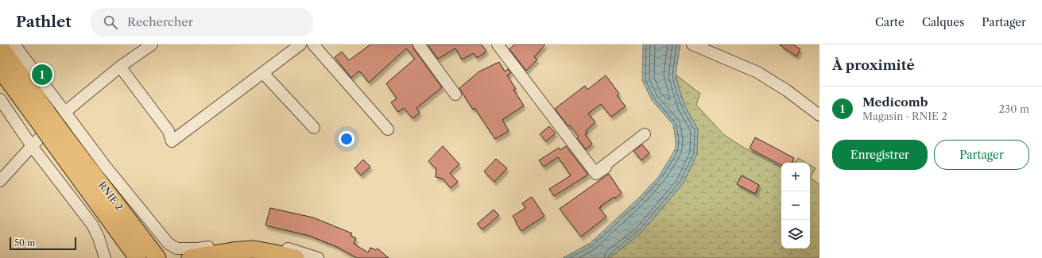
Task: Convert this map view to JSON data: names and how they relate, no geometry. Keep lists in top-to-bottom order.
{
  "streets": {
    "highway": ["RNIE 2"]
  },
  "scale_bar": "50 m",
  "page": {
    "header": "Pathlet",
    "search": "Rechercher",
    "nav": ["Carte", "Calques", "Partager"],
    "heading": "À proximité",
    "pins": "1",
    "list": [
      {
        "mark": "1",
        "name": "Medicomb",
        "note": "Magasin · RNIE 2",
        "value": "230 m"
      }
    ],
    "buttons": ["Enregistrer", "Partager"],
    "map_buttons": ["+", "−"],
    "scale": "50 m"
  }
}
